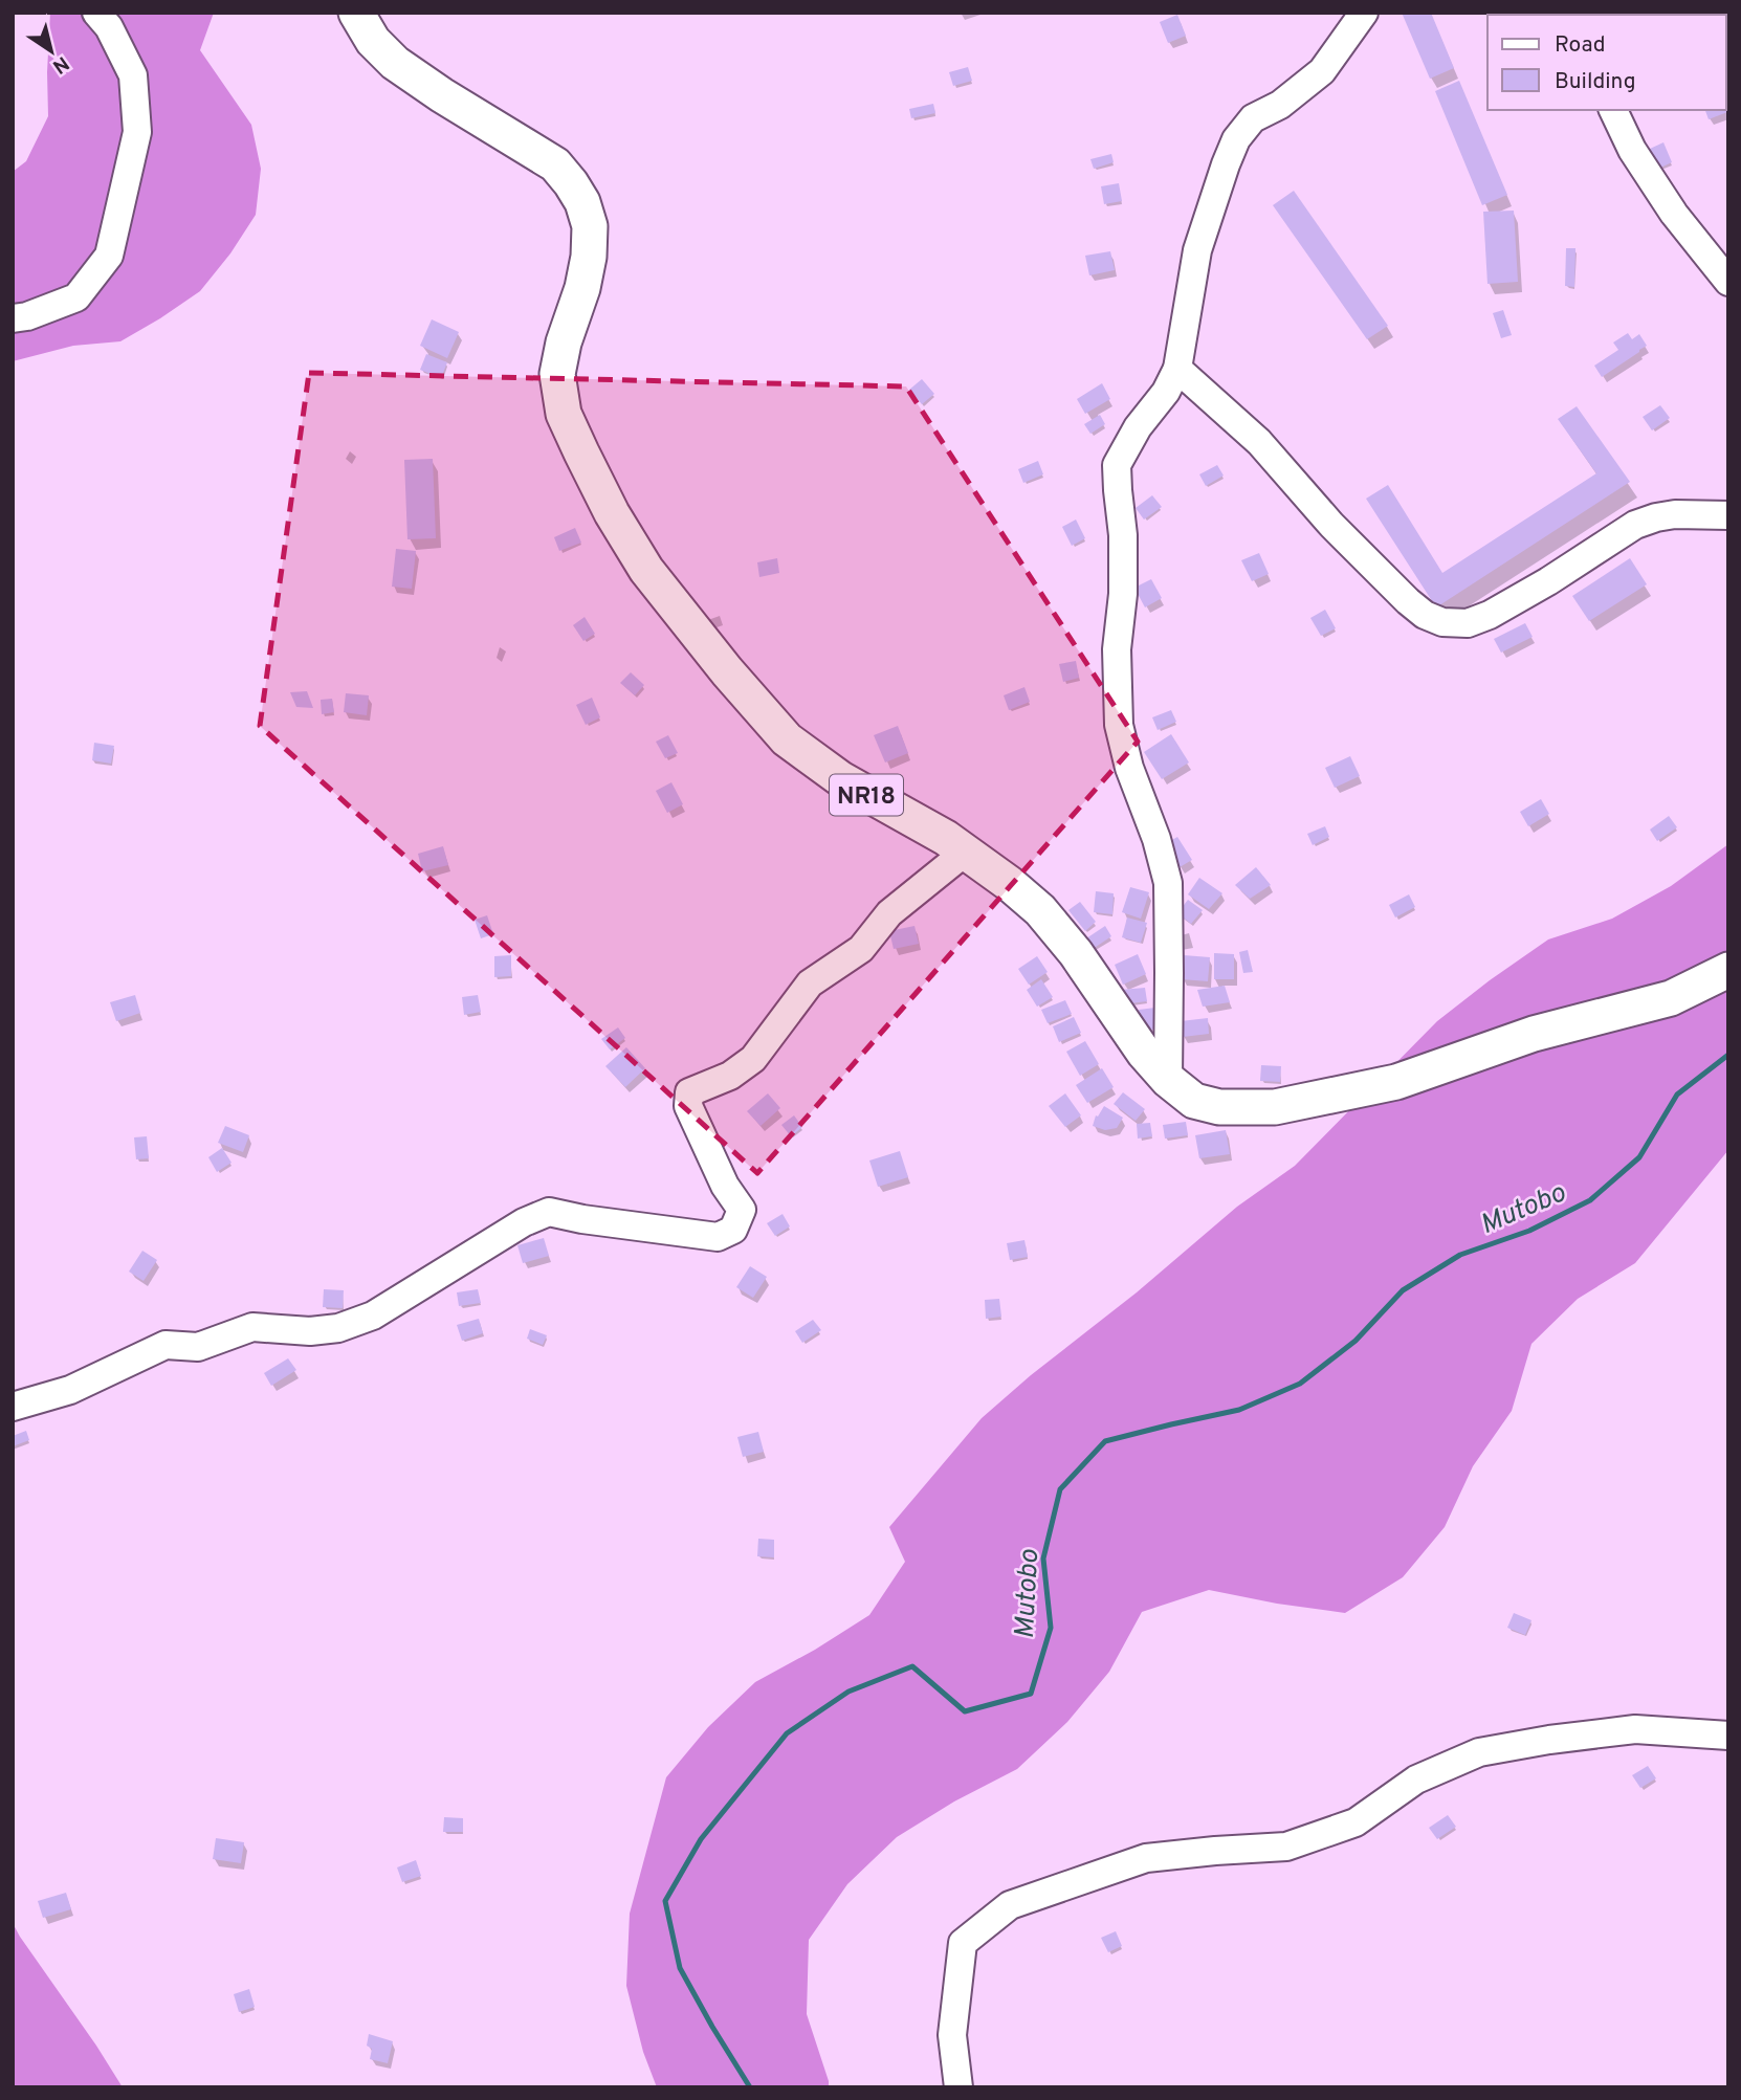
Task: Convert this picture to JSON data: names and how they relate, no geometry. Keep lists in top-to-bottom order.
{
  "streets": {
    "main road": ["NR18"]
  },
  "water": ["Mutobo"],
  "legend": ["Road", "Building"],
  "north": "bottom right"
}
